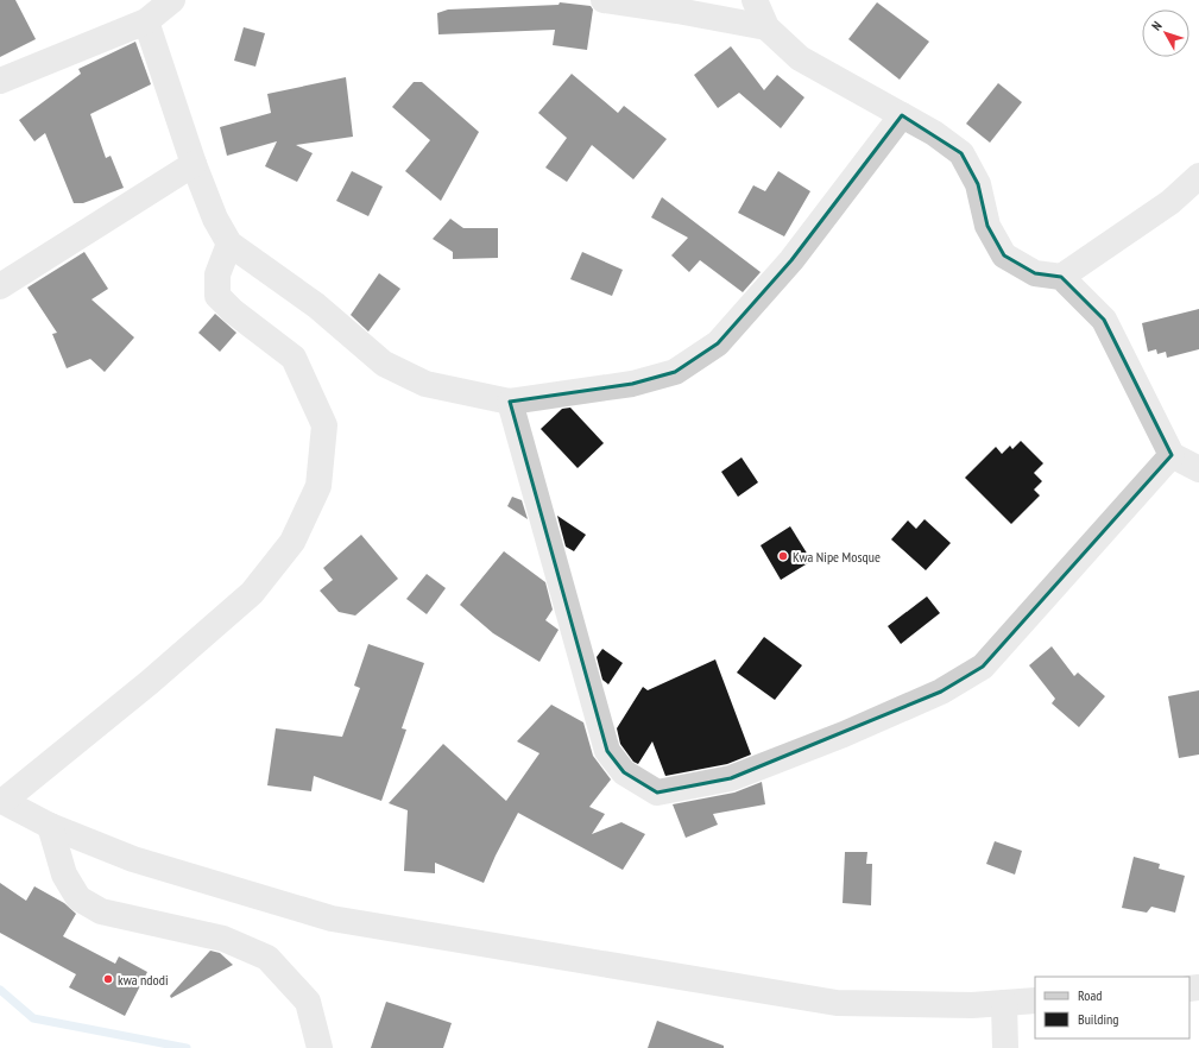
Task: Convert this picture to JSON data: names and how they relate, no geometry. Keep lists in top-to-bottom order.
{
  "places": ["Kwa Nipe Mosque", "kwa ndodi"],
  "legend": ["Road", "Building"],
  "north": "top left"
}
